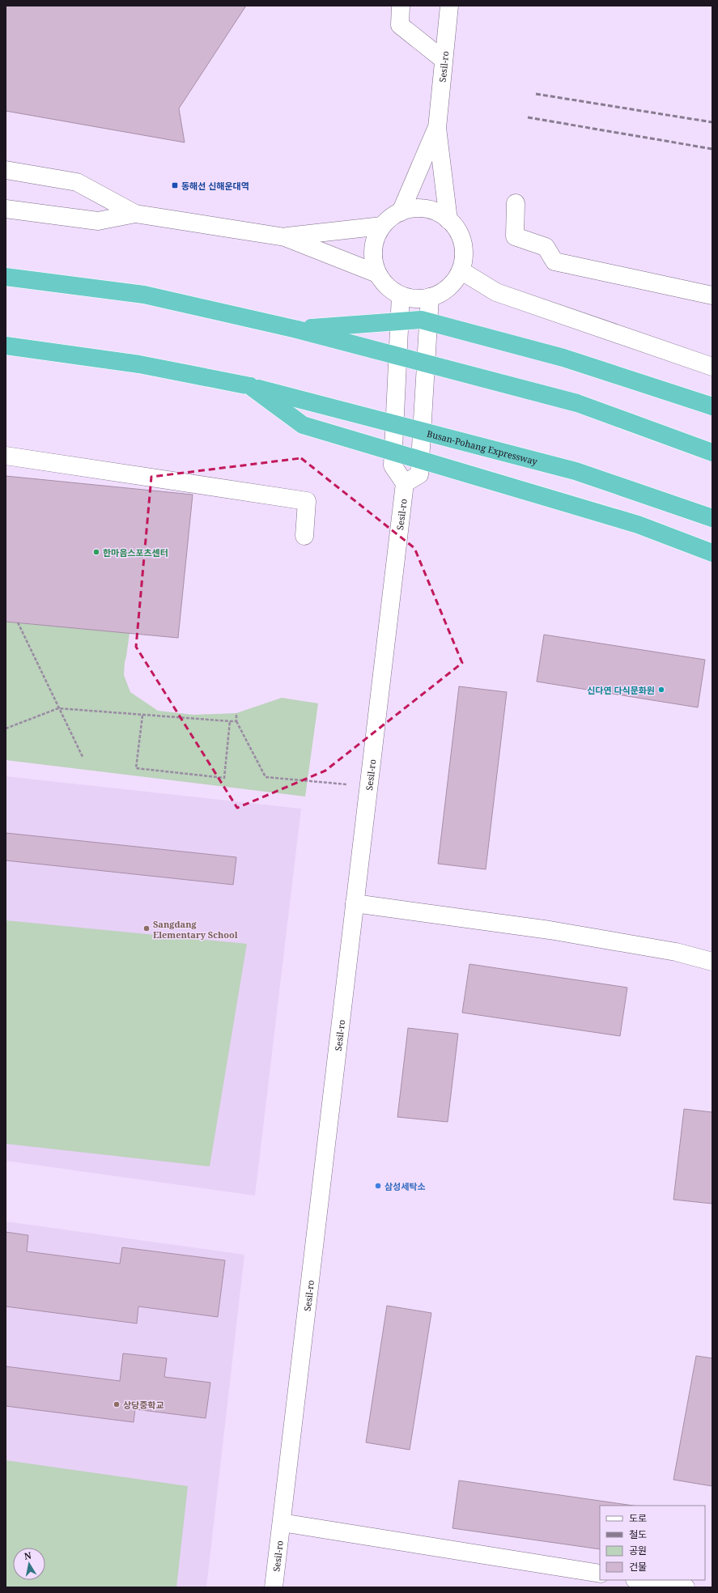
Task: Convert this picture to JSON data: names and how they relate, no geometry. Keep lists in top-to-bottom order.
{
  "streets": {
    "highway": ["Busan-Pohang Expressway"],
    "street": ["Sesil-ro"]
  },
  "places": {
    "transit": ["동해선 신해운대역"],
    "other": [
      "한마음스포츠센터",
      "신다연 다식문화원",
      "Sangdang Elementary School",
      "삼성세탁소",
      "상당중학교"
    ]
  },
  "legend": [
    "도로",
    "철도",
    "공원",
    "건물"
  ],
  "north": "top"
}
